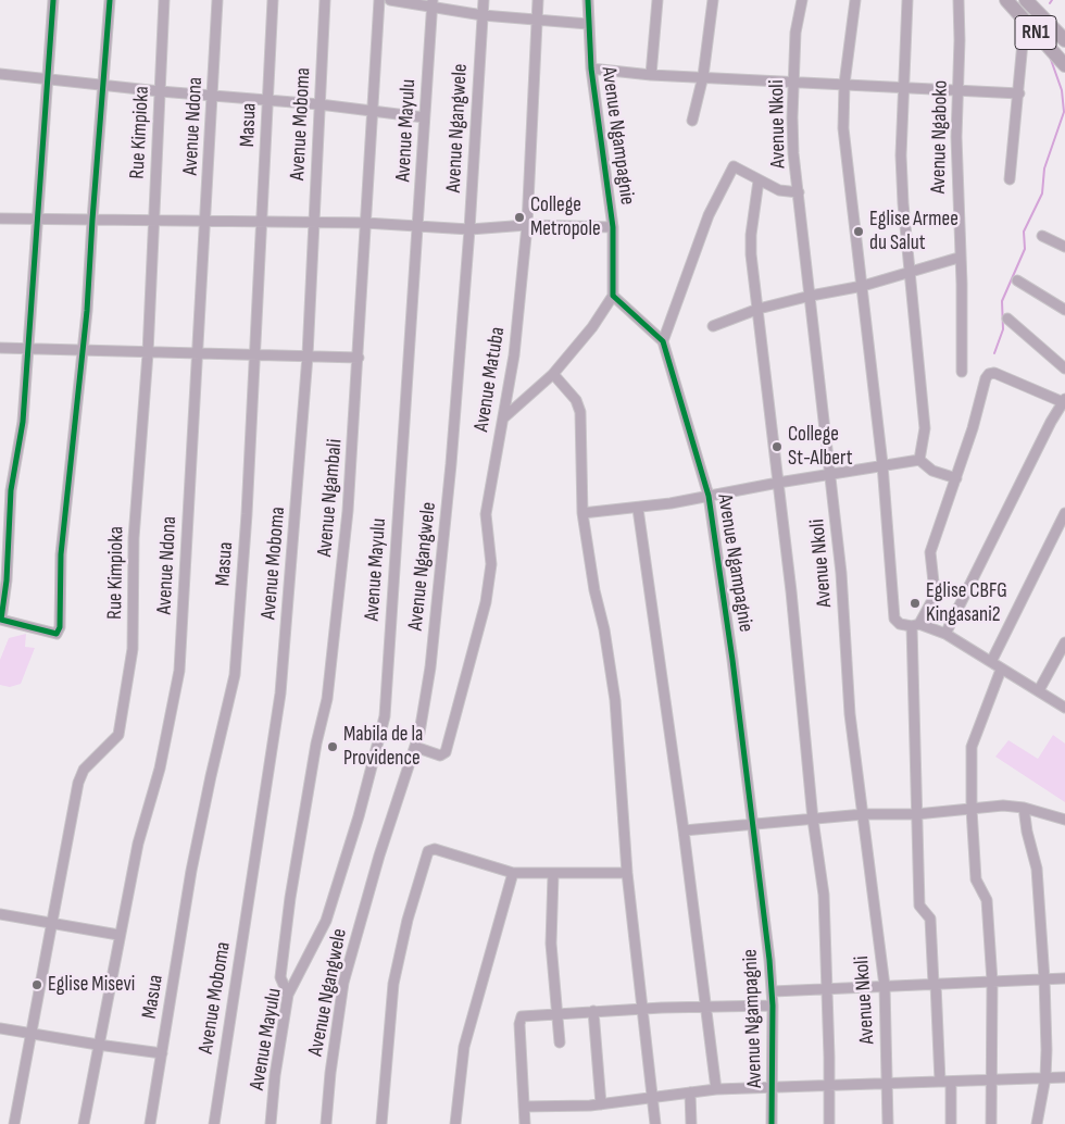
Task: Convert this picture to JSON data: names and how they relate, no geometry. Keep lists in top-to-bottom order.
{
  "streets": {
    "highway": ["RN1"],
    "street": [
      "Avenue Moboma",
      "Avenue Nkoli",
      "Masua",
      "Avenue Ndona",
      "Avenue Ngangwele",
      "Avenue Mayulu",
      "Rue Kimpioka",
      "Avenue Ngampagnie",
      "Avenue Ngaboko",
      "Avenue Matuba",
      "Avenue Ngambali"
    ]
  },
  "crossings": [
    ["Avenue Ngangwele", "Avenue Matuba"],
    ["Avenue Mayulu", "Avenue Ngambali"]
  ],
  "places": [
    "College Metropole",
    "Eglise Armee du Salut",
    "College St-Albert",
    "Eglise CBFG Kingasani2",
    "Mabila de la Providence",
    "Eglise Misevi"
  ]
}
